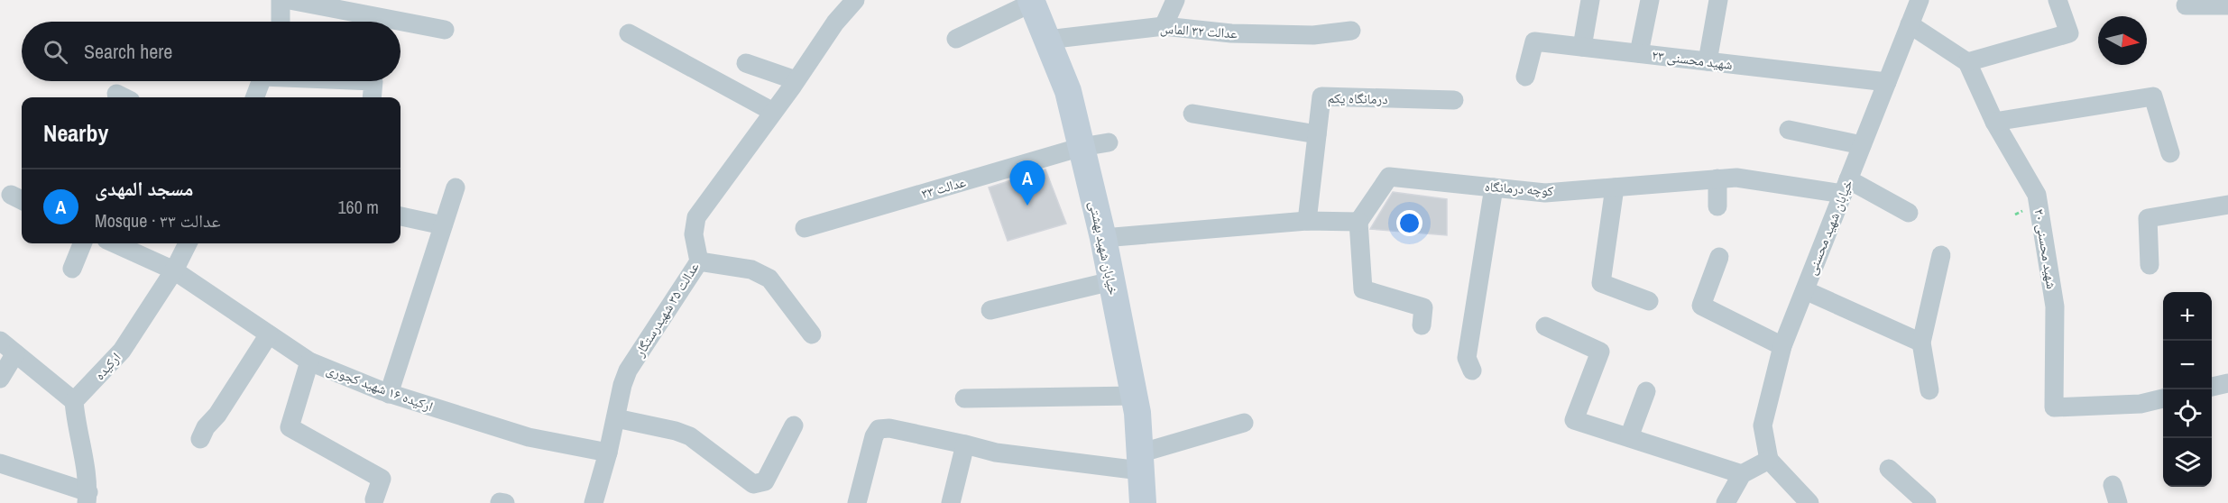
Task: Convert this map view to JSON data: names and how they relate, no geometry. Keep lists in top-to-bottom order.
{
  "streets": {
    "main road": ["خیابان شهید بهشتی"],
    "street": [
      "عدالت ۳۲ الماس",
      "شهید محسنی ۲۳",
      "درمانگاه یکم",
      "عدالت ۳۳",
      "کوچه درمانگاه",
      "خیابان شهید محسنی",
      "شهید محسنی ۲۰",
      "عدالت ۳۵ شهیدرستگار",
      "ارکیده",
      "ارکیده ۱۶ شهید کجوری"
    ]
  },
  "crossings": [
    ["عدالت ۳۲ الماس", "خیابان شهید بهشتی"],
    ["شهید محسنی ۲۳", "خیابان شهید محسنی"],
    ["عدالت ۳۳", "خیابان شهید بهشتی"],
    ["کوچه درمانگاه", "خیابان شهید محسنی"],
    ["عدالت ۳۵ شهیدرستگار", "ارکیده ۱۶ شهید کجوری"],
    ["ارکیده", "ارکیده ۱۶ شهید کجوری"]
  ],
  "north": "right",
  "page": {
    "search": "Search here",
    "heading": "Nearby",
    "pins": "A",
    "list": [
      {
        "mark": "A",
        "name": "مسجد المهدی",
        "note": "Mosque · عدالت ۳۳",
        "value": "160 m"
      }
    ],
    "map_buttons": ["+", "−"]
  }
}
